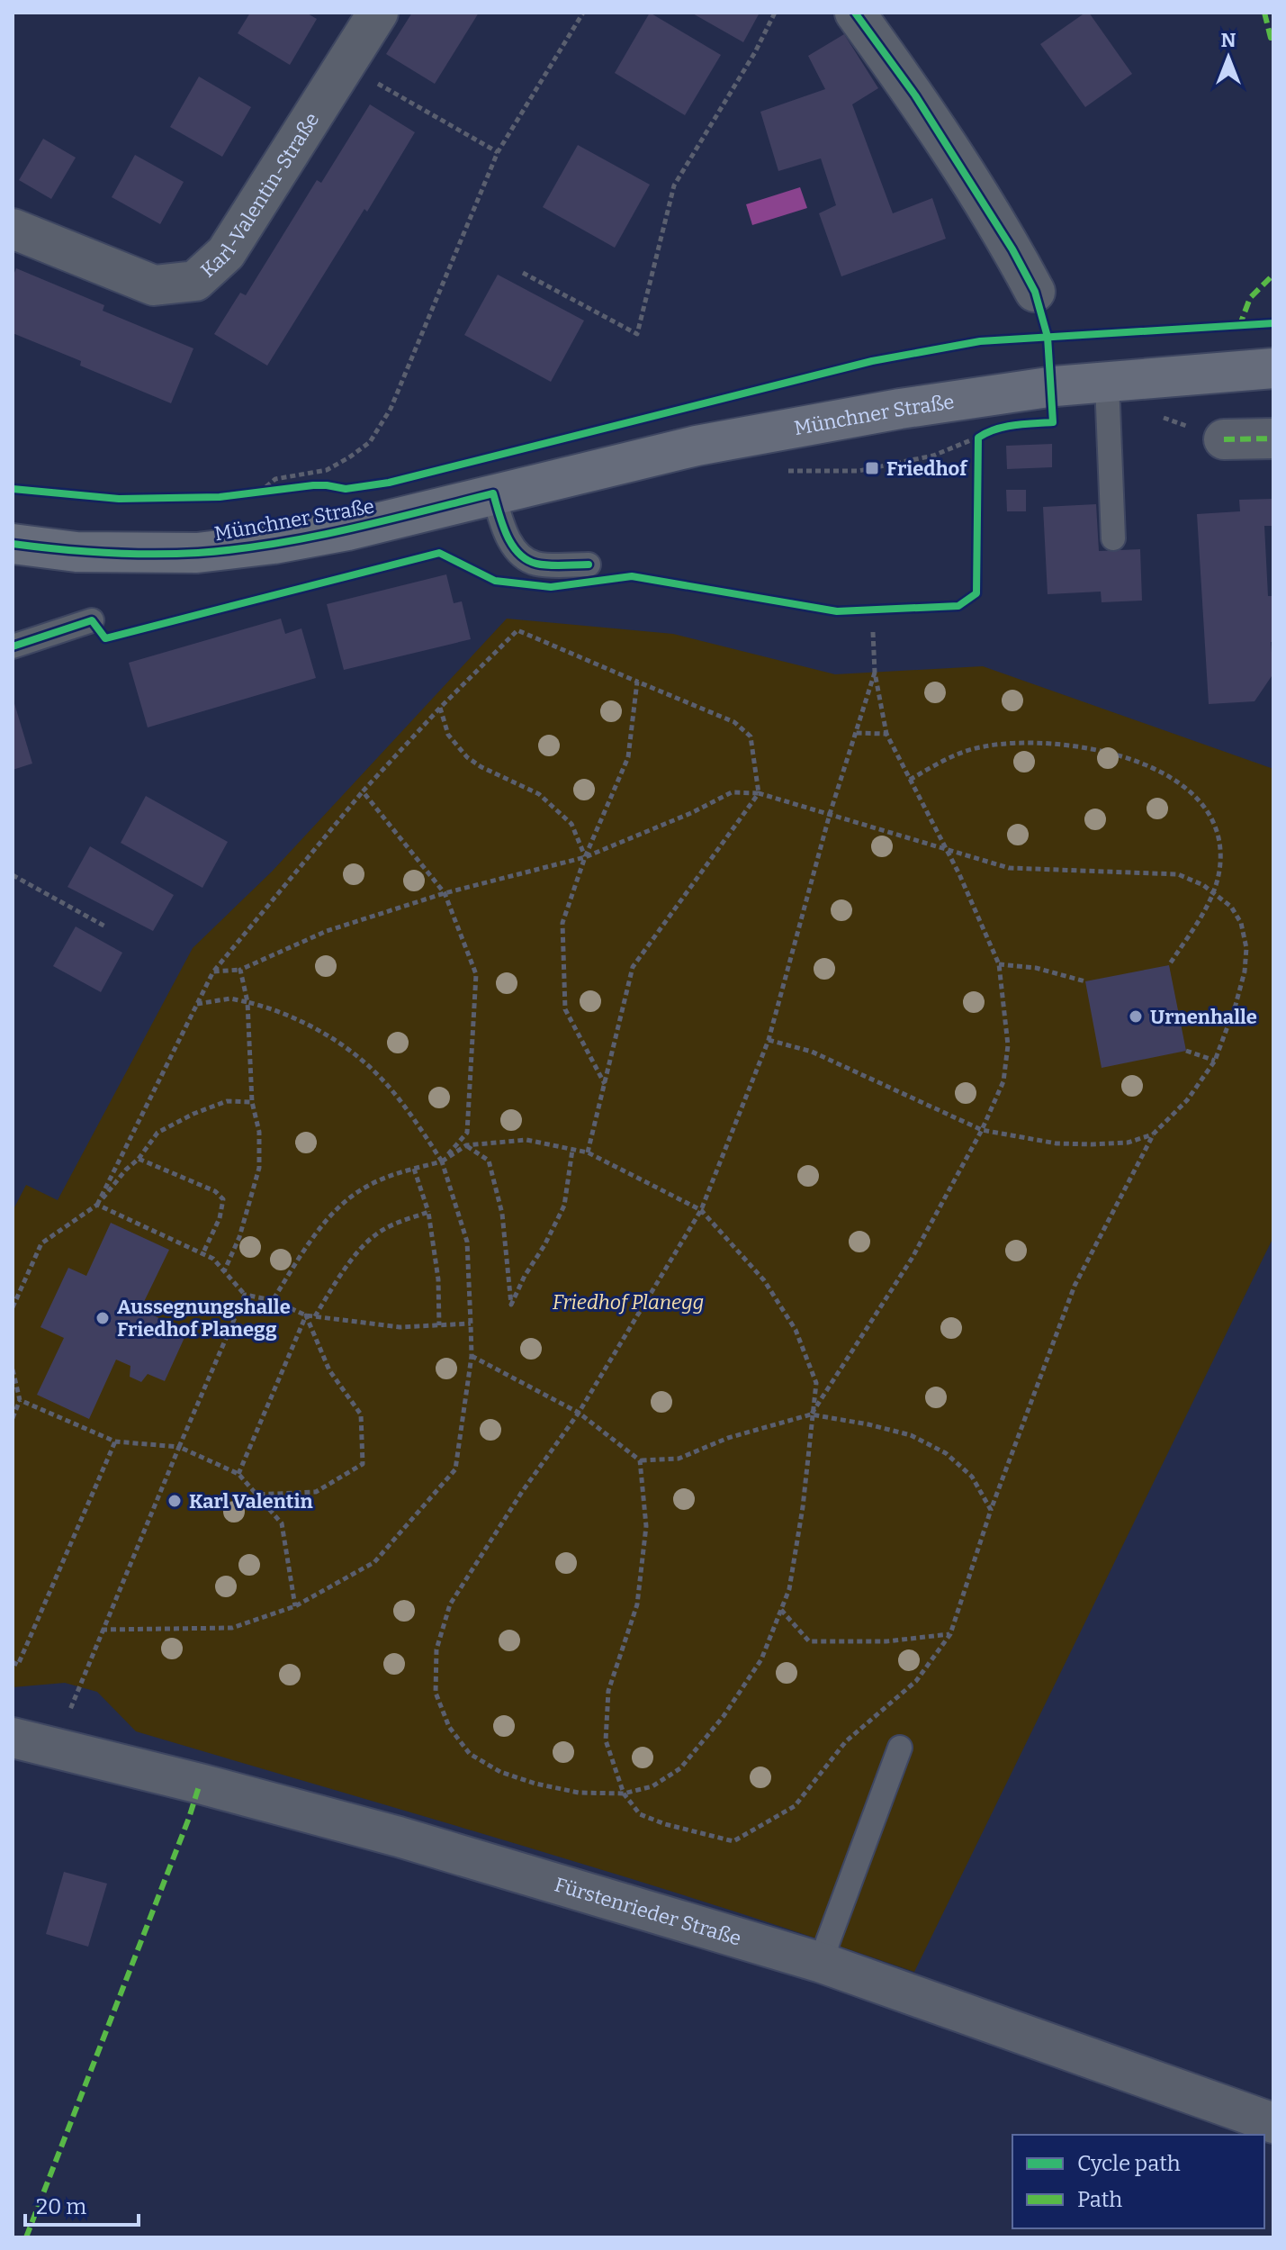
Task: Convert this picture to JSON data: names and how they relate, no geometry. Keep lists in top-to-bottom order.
{
  "streets": {
    "main road": ["Münchner Straße"],
    "street": ["Karl-Valentin-Straße", "Fürstenrieder Straße"]
  },
  "parks": ["Friedhof Planegg"],
  "places": {
    "transit": ["Friedhof"],
    "other": ["Urnenhalle", "Aussegnungshalle Friedhof Planegg", "Karl Valentin"]
  },
  "legend": ["Cycle path", "Path"],
  "scale_bar": "20 m",
  "north": "top"
}
